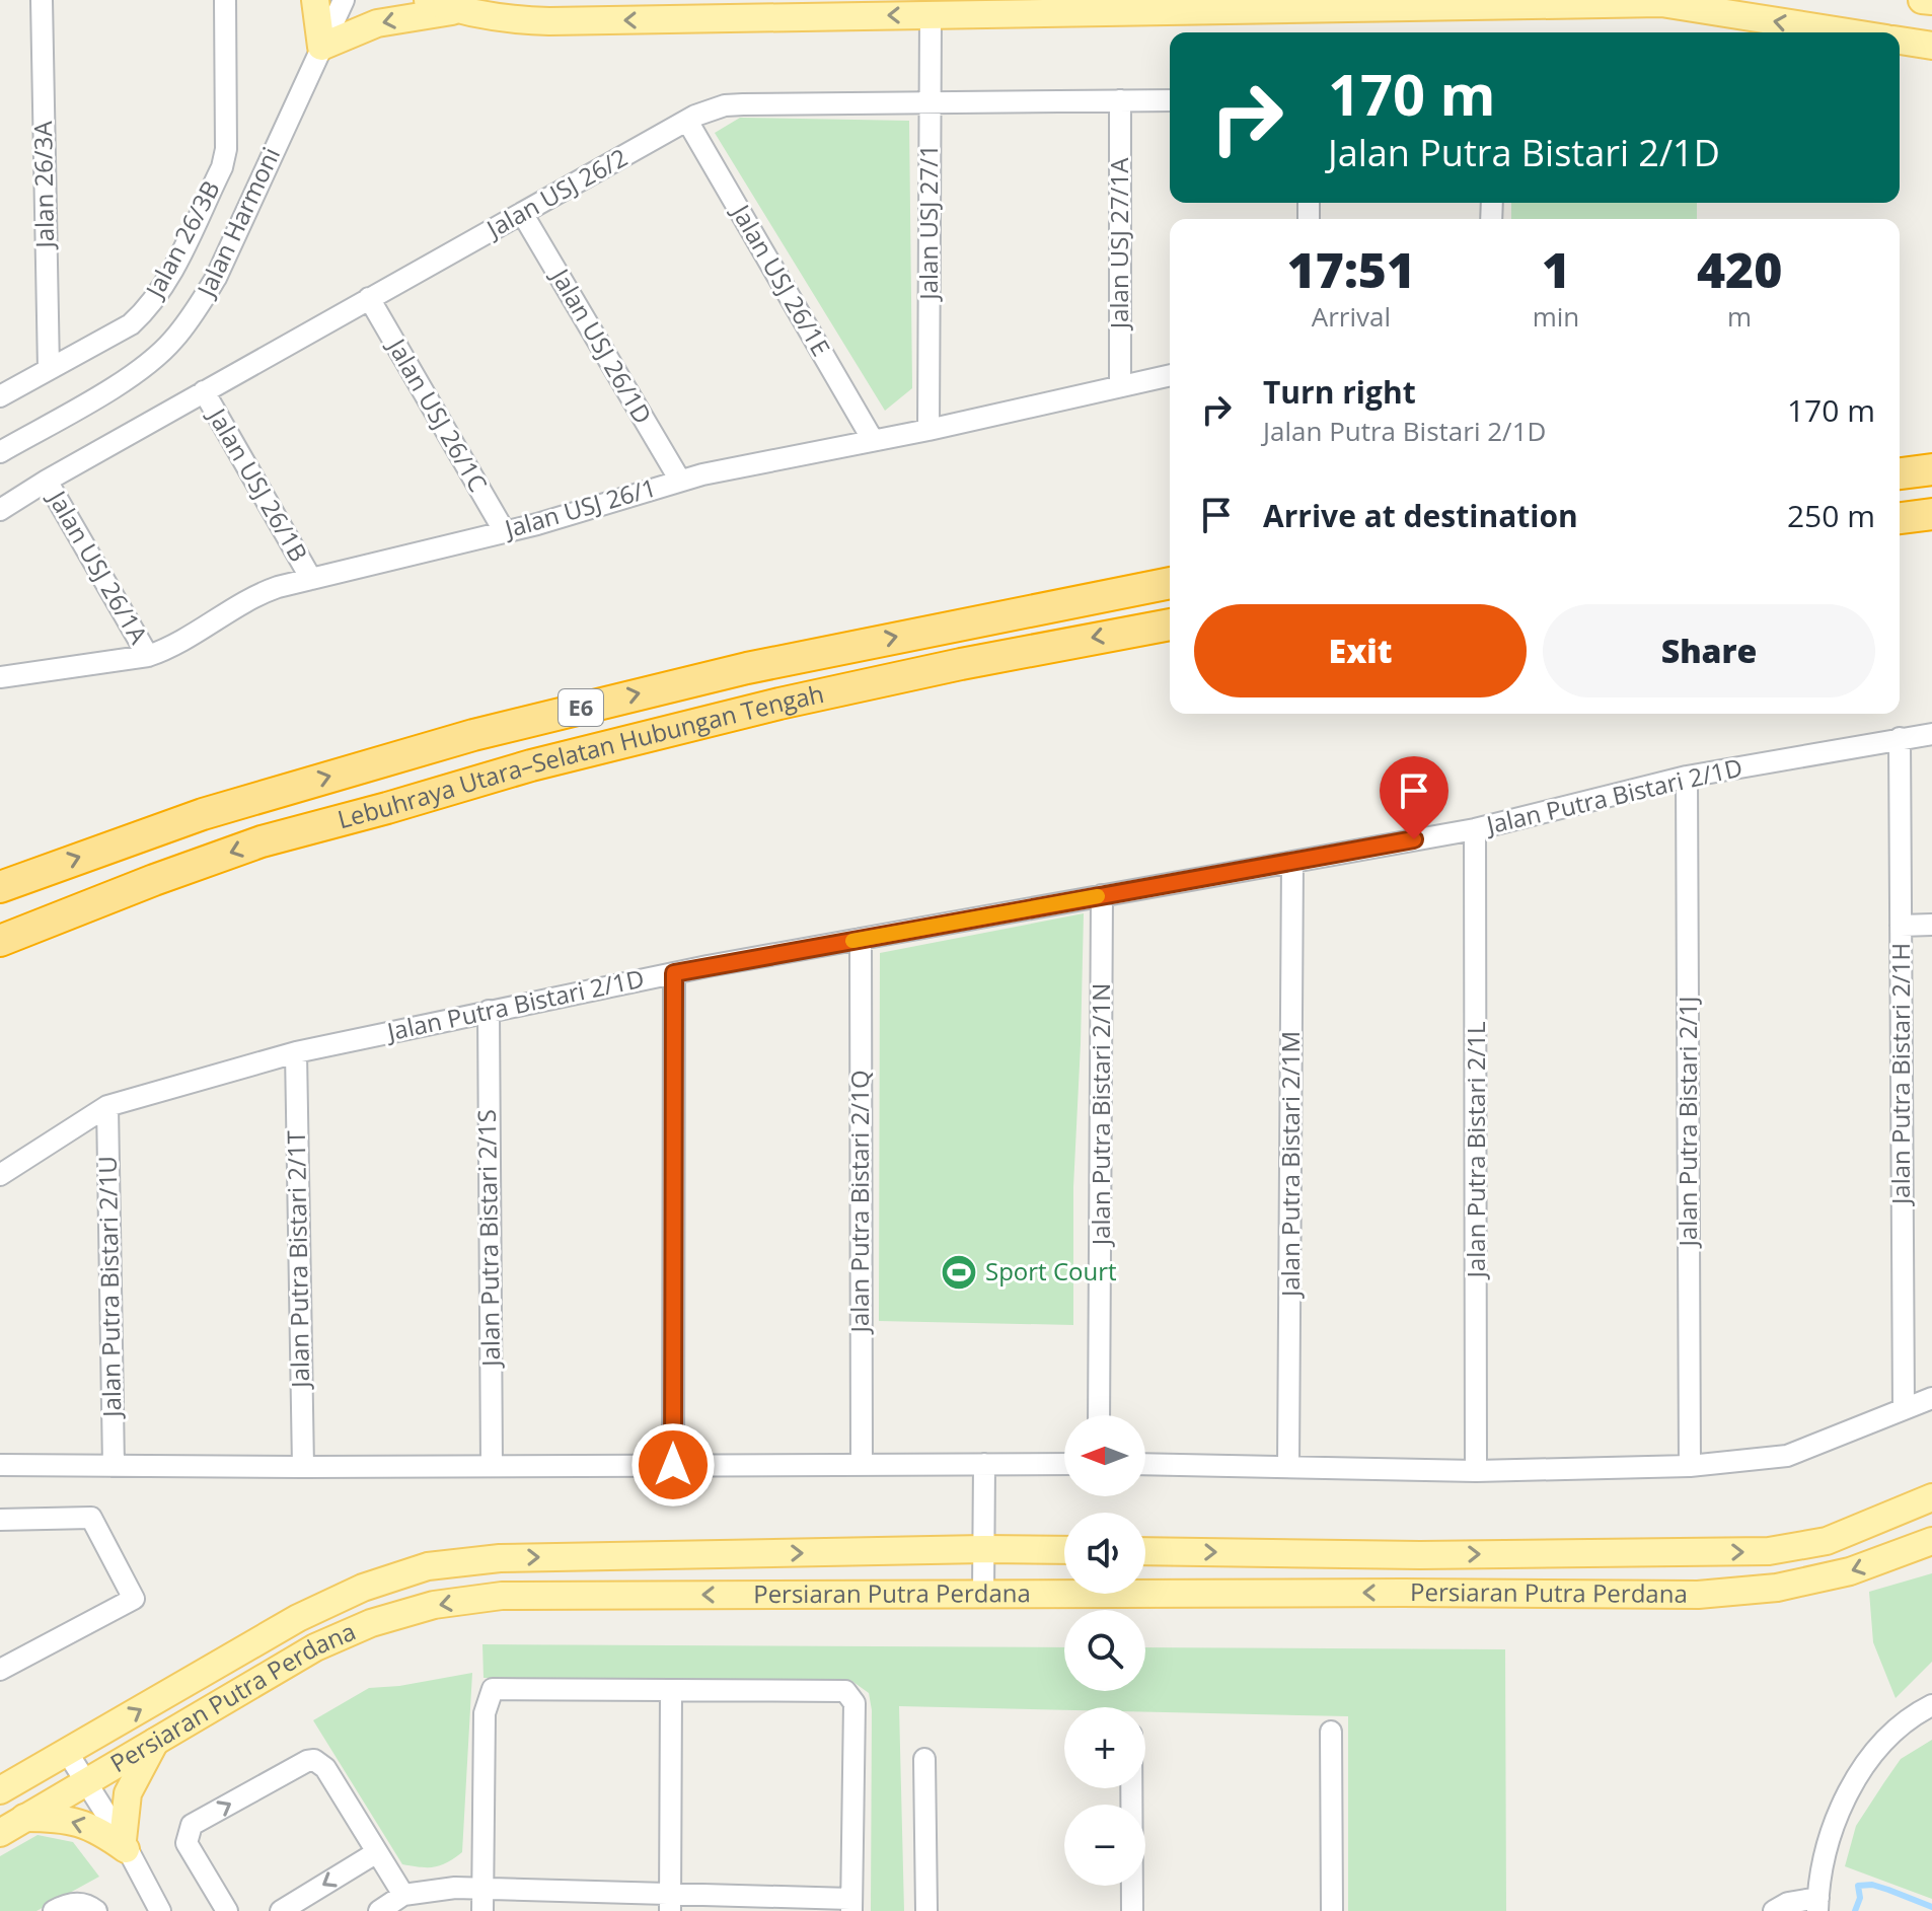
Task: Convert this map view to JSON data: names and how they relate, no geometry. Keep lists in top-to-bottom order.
{
  "streets": {
    "highway": ["E6", "Lebuhraya Utara–Selatan Hubungan Tengah"],
    "main road": ["Persiaran Putra Perdana"],
    "street": [
      "Jalan 26/3A",
      "Jalan USJ 26/2",
      "Jalan Harmoni",
      "Jalan USJ 27/1",
      "Jalan 26/3B",
      "Jalan USJ 27/1A",
      "Jalan USJ 26/1E",
      "Jalan USJ 26/1D",
      "Jalan USJ 26/1C",
      "Jalan USJ 26/1B",
      "Jalan USJ 26/1",
      "Jalan USJ 26/1A",
      "Jalan Putra Bistari 2/1D",
      "Jalan Putra Bistari 2/1H",
      "Jalan Putra Bistari 2/1N",
      "Jalan Putra Bistari 2/1J",
      "Jalan Putra Bistari 2/1L",
      "Jalan Putra Bistari 2/1M",
      "Jalan Putra Bistari 2/1Q",
      "Jalan Putra Bistari 2/1S",
      "Jalan Putra Bistari 2/1T",
      "Jalan Putra Bistari 2/1U"
    ]
  },
  "crossings": [
    ["Jalan 26/3A", "Jalan 26/3B"],
    ["Jalan USJ 26/2", "Jalan USJ 27/1"],
    ["Jalan USJ 26/2", "Jalan USJ 27/1A"],
    ["Jalan USJ 26/2", "Jalan USJ 26/1E"],
    ["Jalan USJ 26/2", "Jalan USJ 26/1D"],
    ["Jalan USJ 26/2", "Jalan USJ 26/1C"],
    ["Jalan USJ 26/2", "Jalan USJ 26/1B"],
    ["Jalan USJ 26/2", "Jalan USJ 26/1A"],
    ["Jalan USJ 27/1", "Jalan USJ 26/1"],
    ["Jalan USJ 27/1A", "Jalan USJ 26/1"],
    ["Jalan USJ 26/1E", "Jalan USJ 26/1"],
    ["Jalan USJ 26/1D", "Jalan USJ 26/1"],
    ["Jalan USJ 26/1C", "Jalan USJ 26/1"],
    ["Jalan USJ 26/1B", "Jalan USJ 26/1"],
    ["Jalan USJ 26/1", "Jalan USJ 26/1A"],
    ["Jalan Putra Bistari 2/1D", "Jalan Putra Bistari 2/1H"],
    ["Jalan Putra Bistari 2/1D", "Jalan Putra Bistari 2/1N"],
    ["Jalan Putra Bistari 2/1D", "Jalan Putra Bistari 2/1J"],
    ["Jalan Putra Bistari 2/1D", "Jalan Putra Bistari 2/1L"],
    ["Jalan Putra Bistari 2/1D", "Jalan Putra Bistari 2/1M"],
    ["Jalan Putra Bistari 2/1D", "Jalan Putra Bistari 2/1Q"],
    ["Jalan Putra Bistari 2/1D", "Jalan Putra Bistari 2/1S"],
    ["Jalan Putra Bistari 2/1D", "Jalan Putra Bistari 2/1T"],
    ["Jalan Putra Bistari 2/1D", "Jalan Putra Bistari 2/1U"]
  ],
  "places": {
    "sports": ["Sport Court"]
  },
  "north": "left",
  "page": {
    "turn": ["170 m", "Jalan Putra Bistari 2/1D"],
    "eta": [
      "17:51",
      "Arrival",
      "1",
      "min",
      "420",
      "m"
    ],
    "list": [
      {
        "name": "Turn right",
        "note": "Jalan Putra Bistari 2/1D",
        "value": "170 m"
      },
      {
        "name": "Arrive at destination",
        "value": "250 m"
      }
    ],
    "buttons": ["Exit", "Share"],
    "map_buttons": ["+", "−"]
  }
}
